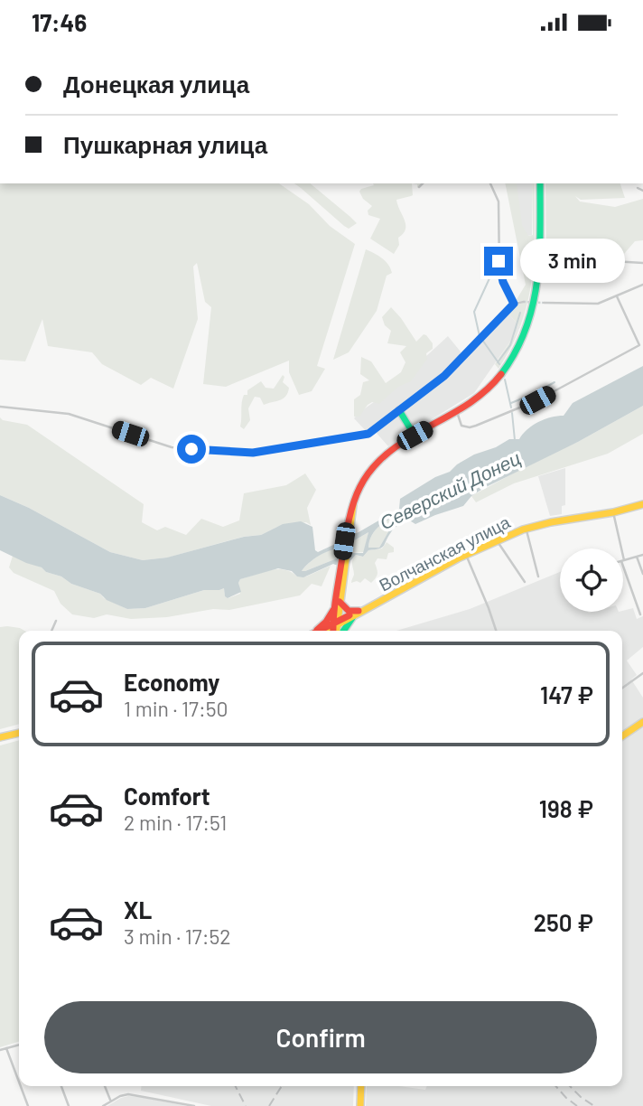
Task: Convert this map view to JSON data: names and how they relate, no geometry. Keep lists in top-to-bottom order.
{
  "streets": {
    "main road": ["Волчанская улица"]
  },
  "water": ["Северский Донец"],
  "page": {
    "status": "17:46",
    "banner": ["Донецкая улица", "Пушкарная улица"],
    "bubble": "3 min",
    "list": [
      {
        "name": "Economy",
        "note": "1 min · 17:50",
        "value": "147 ₽"
      },
      {
        "name": "Comfort",
        "note": "2 min · 17:51",
        "value": "198 ₽"
      },
      {
        "name": "XL",
        "note": "3 min · 17:52",
        "value": "250 ₽"
      }
    ],
    "buttons": "Confirm"
  }
}
